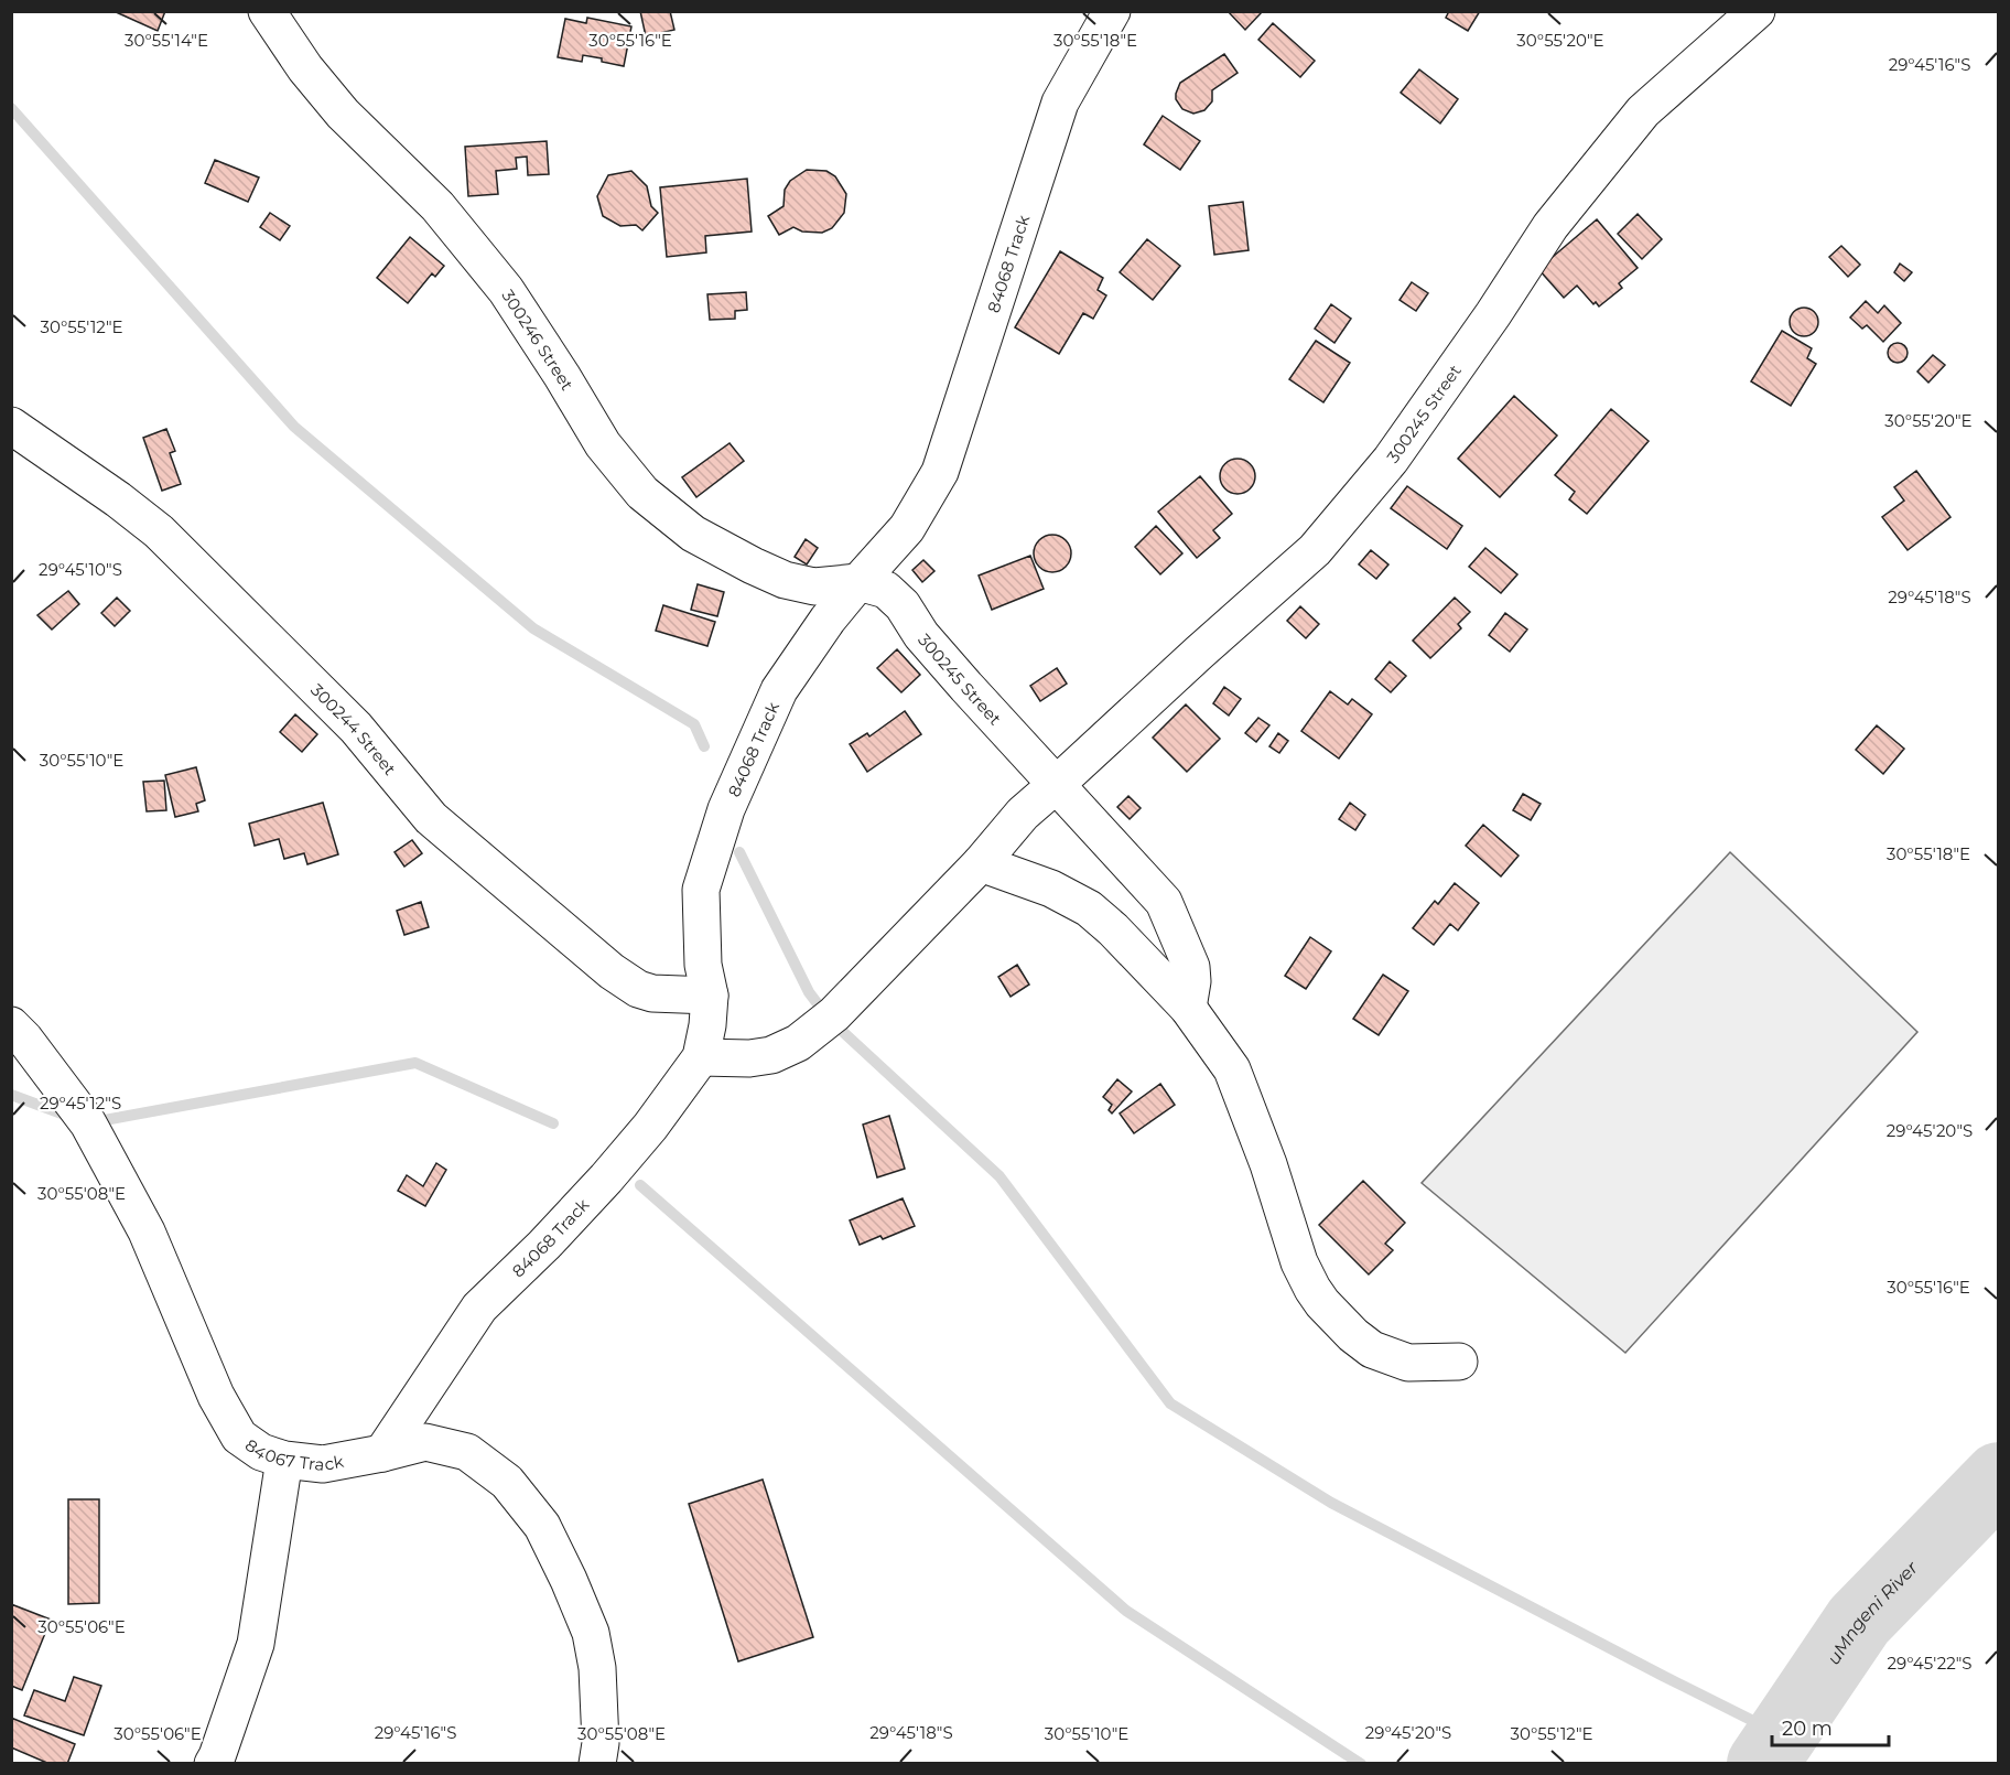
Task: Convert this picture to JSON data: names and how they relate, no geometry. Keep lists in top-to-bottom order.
{
  "streets": {
    "street": [
      "84068 Track",
      "300246 Street",
      "300245 Street",
      "300244 Street",
      "84067 Track"
    ]
  },
  "crossings": [
    ["84068 Track", "300246 Street"],
    ["84068 Track", "300245 Street"],
    ["84068 Track", "300244 Street"],
    ["84068 Track", "84067 Track"],
    ["300246 Street", "300245 Street"]
  ],
  "water": ["uMngeni River"],
  "scale_bar": "20 m",
  "coordinates": [
    "30°55'14\"E",
    "30°55'16\"E",
    "30°55'18\"E",
    "30°55'20\"E",
    "29°45'16\"S",
    "30°55'12\"E",
    "29°45'10\"S",
    "29°45'18\"S",
    "30°55'10\"E",
    "29°45'12\"S",
    "29°45'20\"S",
    "30°55'08\"E",
    "30°55'06\"E",
    "29°45'22\"S"
  ]
}
